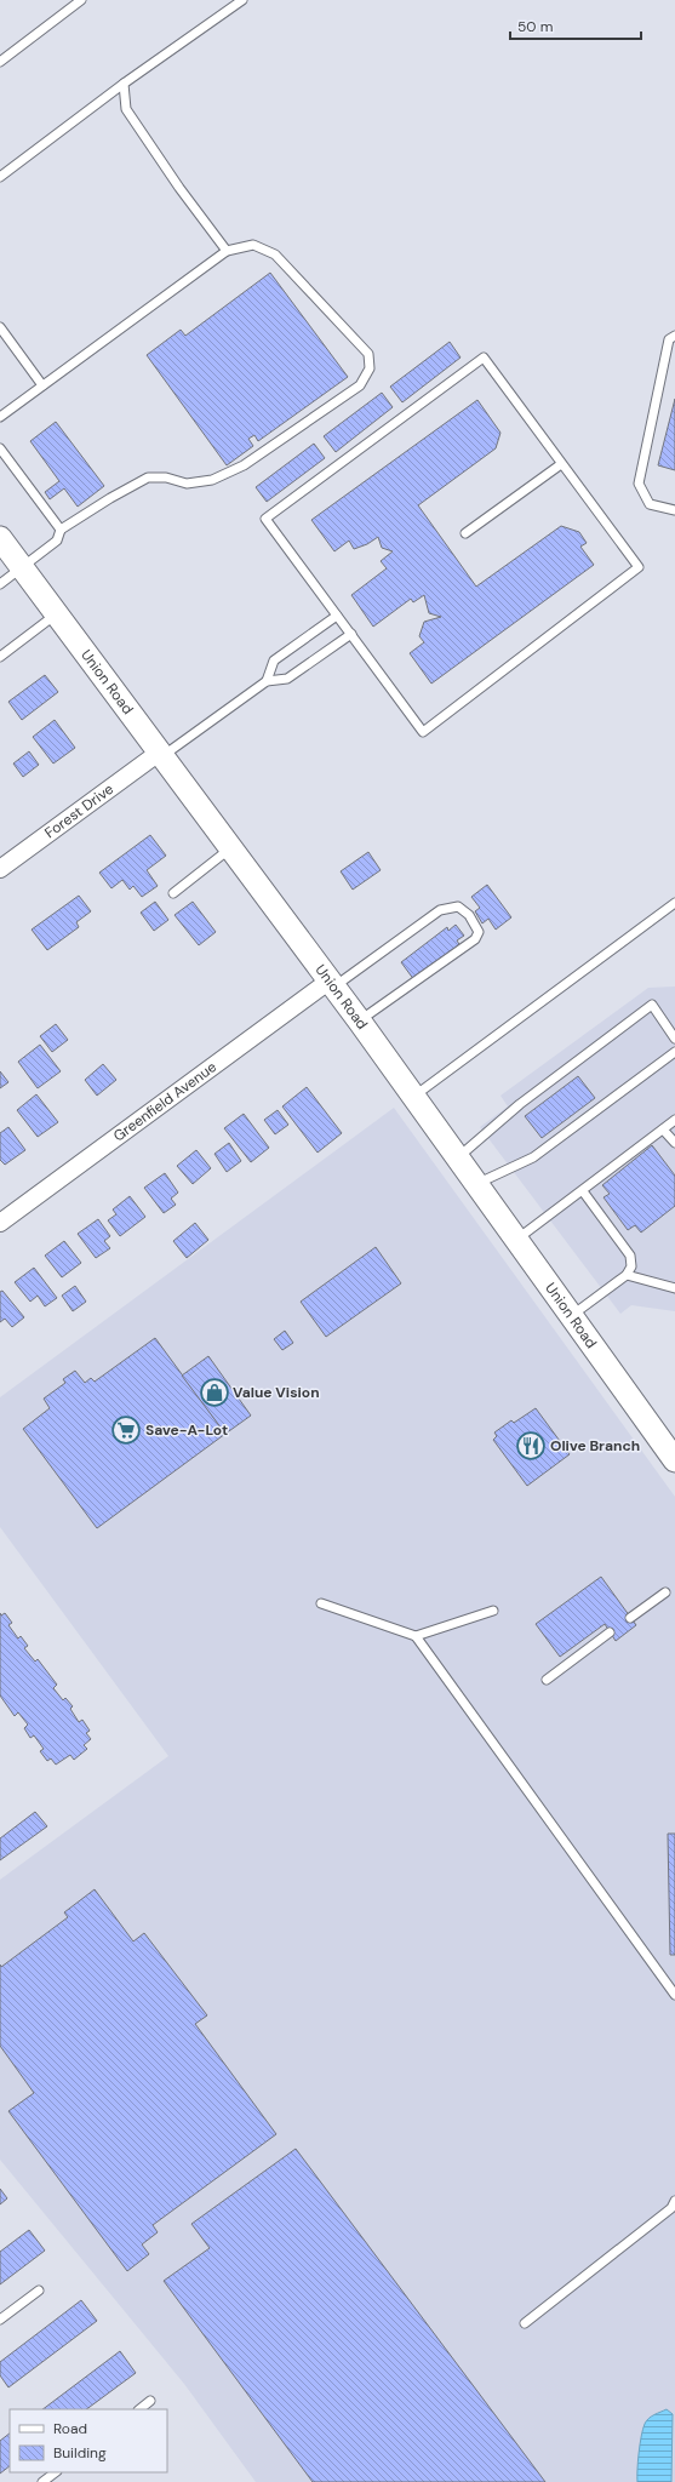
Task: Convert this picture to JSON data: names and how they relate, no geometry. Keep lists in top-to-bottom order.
{
  "streets": {
    "main road": ["Union Road"],
    "street": ["Forest Drive", "Greenfield Avenue"]
  },
  "crossings": [
    ["Union Road", "Forest Drive"],
    ["Union Road", "Greenfield Avenue"]
  ],
  "places": {
    "shop": ["Value Vision"],
    "supermarket": ["Save-A-Lot"],
    "restaurant": ["Olive Branch"]
  },
  "legend": ["Road", "Building"],
  "scale_bar": "50 m"
}
